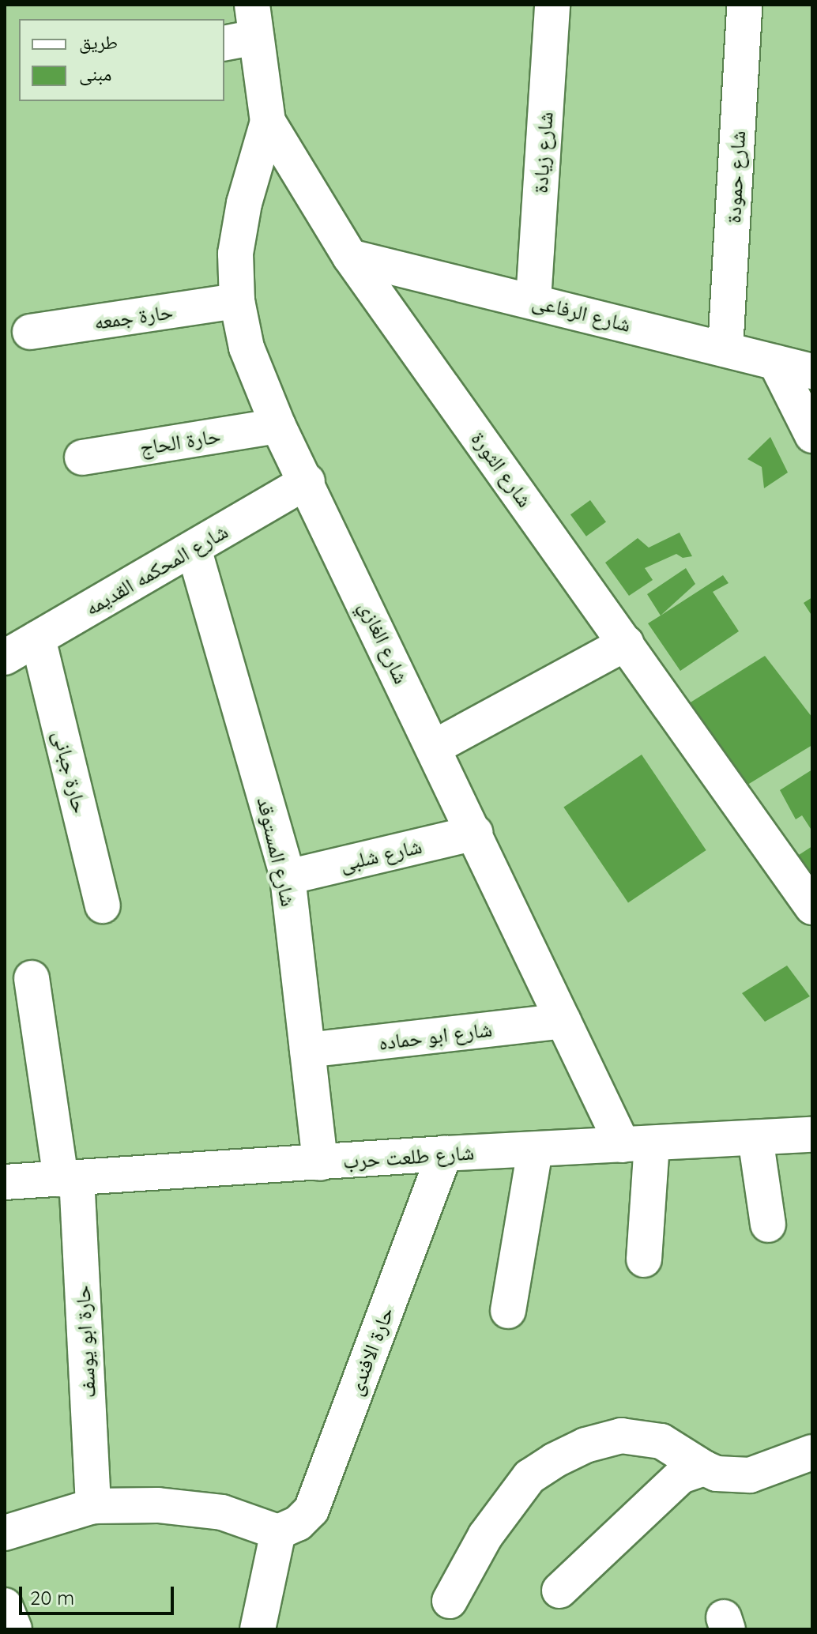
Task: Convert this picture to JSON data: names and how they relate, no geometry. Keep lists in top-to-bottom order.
{
  "streets": {
    "street": [
      "شارع زيادة",
      "شارع حمودة",
      "شارع الرفاعى",
      "حارة جمعه",
      "حارة الحاج",
      "شارع الثورة",
      "شارع المحكمه القديمه",
      "شارع الغازي",
      "حارة جبانى",
      "شارع المستوقد",
      "شارع شلبى",
      "شارع ابو حماده",
      "شارع طلعت حرب",
      "حارة ابو يوسف",
      "حارة الافندى"
    ]
  },
  "crossings": [
    ["شارع زيادة", "شارع الرفاعى"],
    ["شارع حمودة", "شارع الرفاعى"],
    ["شارع الرفاعى", "شارع الثورة"],
    ["حارة جمعه", "شارع الغازي"],
    ["حارة الحاج", "شارع الغازي"],
    ["شارع الثورة", "شارع الغازي"],
    ["شارع المحكمه القديمه", "شارع الغازي"],
    ["شارع المحكمه القديمه", "حارة جبانى"],
    ["شارع المحكمه القديمه", "شارع المستوقد"],
    ["شارع الغازي", "شارع شلبى"],
    ["شارع الغازي", "شارع ابو حماده"],
    ["شارع الغازي", "شارع طلعت حرب"],
    ["شارع المستوقد", "شارع شلبى"],
    ["شارع المستوقد", "شارع ابو حماده"],
    ["شارع المستوقد", "شارع طلعت حرب"],
    ["شارع طلعت حرب", "حارة ابو يوسف"],
    ["شارع طلعت حرب", "حارة الافندى"]
  ],
  "legend": ["طريق", "مبنى"],
  "scale_bar": "20 m"
}
